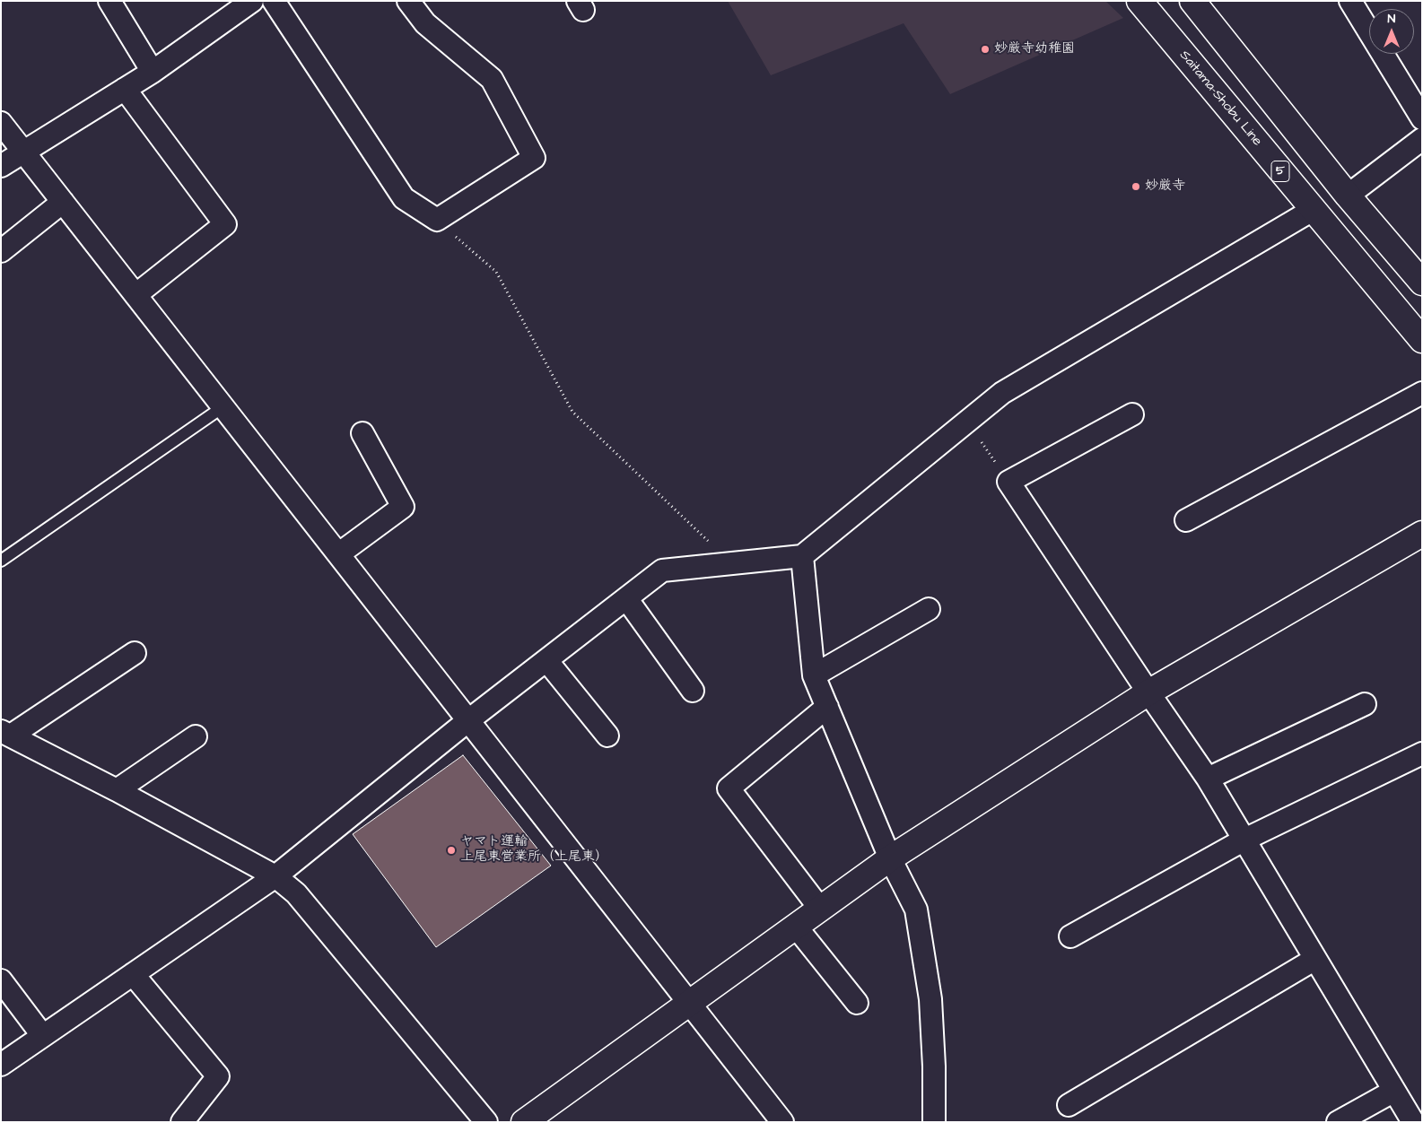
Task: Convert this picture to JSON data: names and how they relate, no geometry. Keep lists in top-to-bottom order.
{
  "streets": {
    "street": ["Saitama-Shobu Line", "5"]
  },
  "places": ["妙厳寺幼稚園", "妙厳寺", "ヤマト運輸 上尾東営業所（上尾東）"],
  "north": "top"
}
